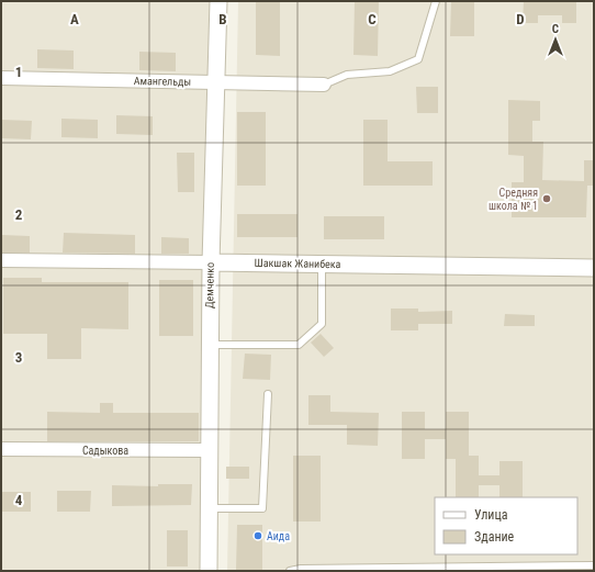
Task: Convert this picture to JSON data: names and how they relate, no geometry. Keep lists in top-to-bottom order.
{
  "streets": {
    "street": [
      "Амангельды",
      "Шакшак Жанибека",
      "Демченко",
      "Садыкова"
    ]
  },
  "crossings": [
    ["Амангельды", "Демченко"],
    ["Шакшак Жанибека", "Демченко"],
    ["Демченко", "Садыкова"]
  ],
  "places": ["Средняя школа № 1", "Аида"],
  "legend": ["Улица", "Здание"],
  "north": "top",
  "grid": {
    "columns": [
      "A",
      "B",
      "C",
      "D"
    ],
    "rows": [
      "1",
      "2",
      "3",
      "4"
    ]
  }
}
